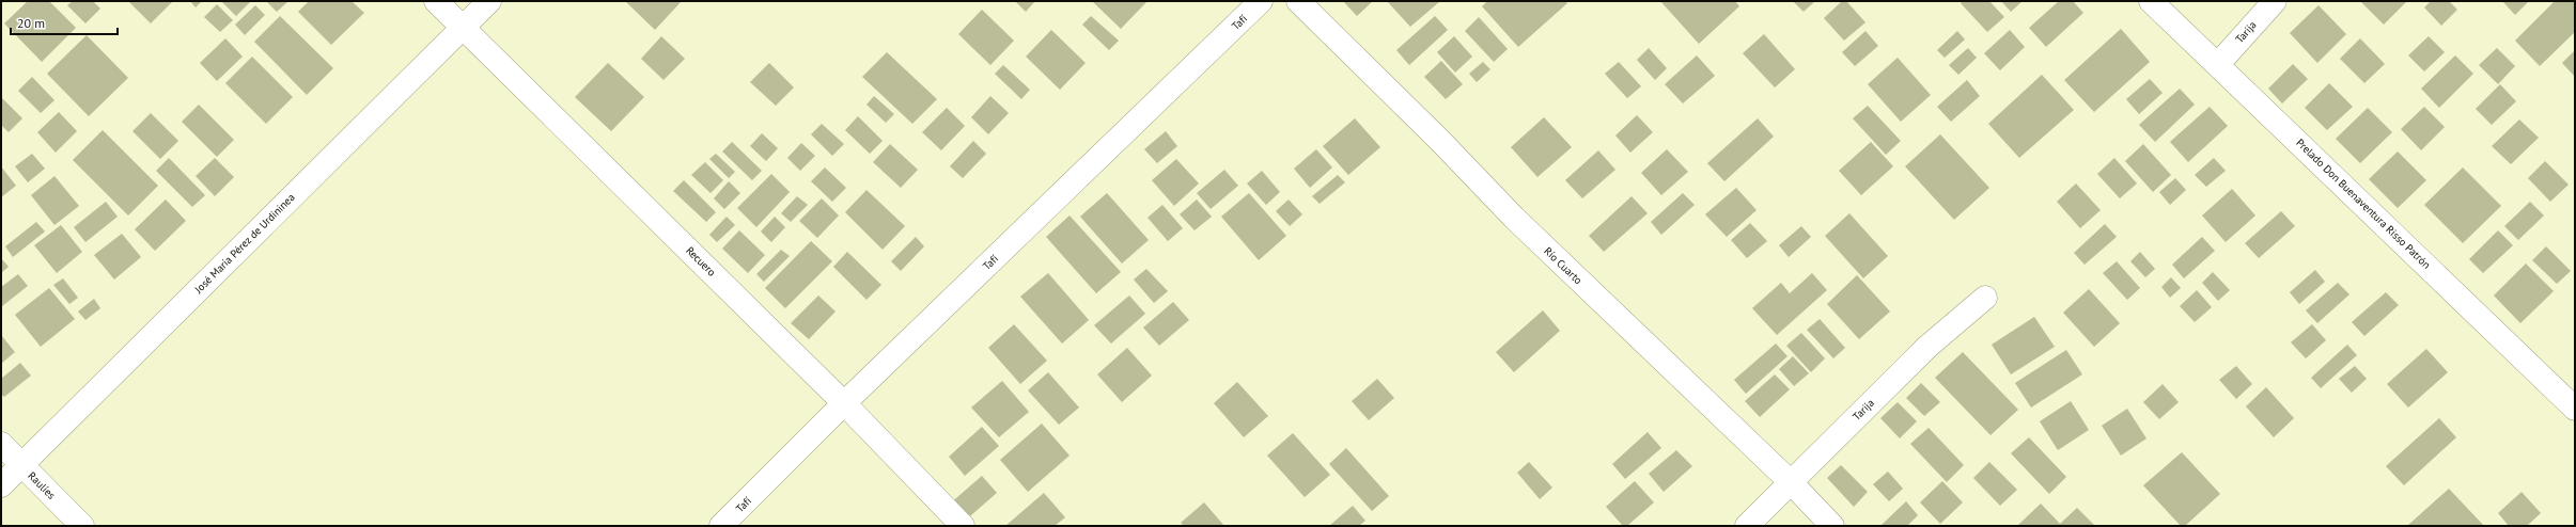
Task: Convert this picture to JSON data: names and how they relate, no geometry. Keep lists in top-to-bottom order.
{
  "streets": {
    "street": [
      "Tafí",
      "Tarija",
      "Prelado Don Buenaventura Risso Patrón",
      "José María Pérez de Urdininea",
      "Recuero",
      "Río Cuarto",
      "Raulíes"
    ]
  },
  "crossings": [
    ["Tafí", "Recuero"],
    ["Tarija", "Prelado Don Buenaventura Risso Patrón"],
    ["Tarija", "Río Cuarto"],
    ["José María Pérez de Urdininea", "Recuero"],
    ["José María Pérez de Urdininea", "Raulíes"]
  ],
  "scale_bar": "20 m"
}
